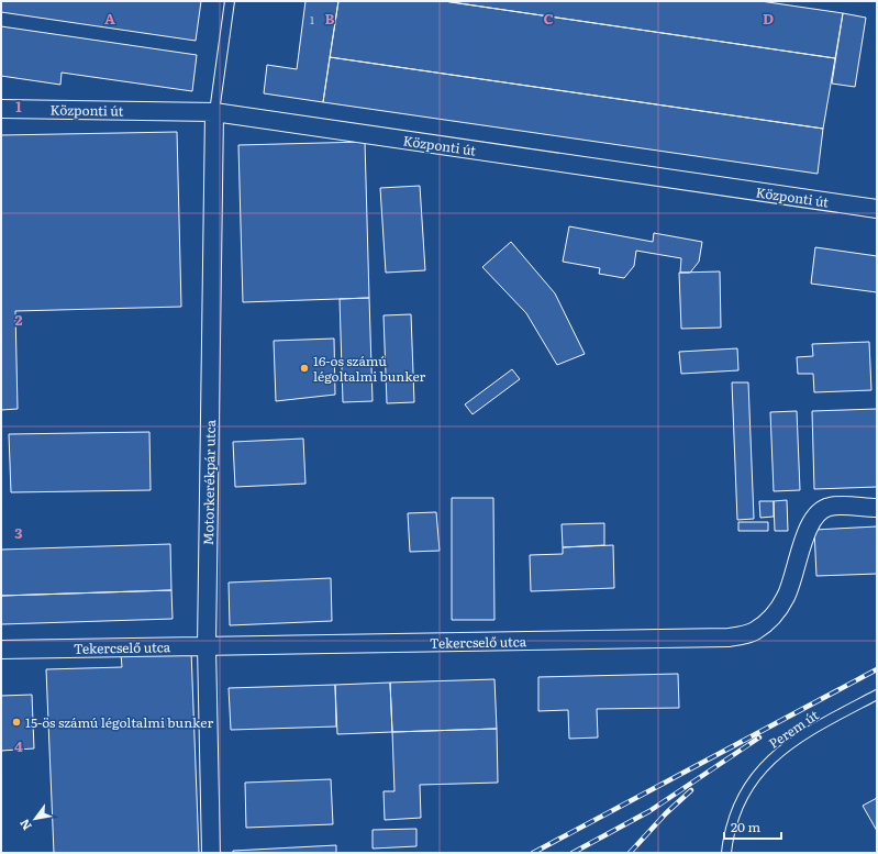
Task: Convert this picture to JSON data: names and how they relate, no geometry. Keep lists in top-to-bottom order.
{
  "streets": {
    "street": ["Központi út", "Motorkerékpár utca", "Tekercselő utca"],
    "lane": ["Perem út"]
  },
  "crossings": [
    ["Központi út", "Motorkerékpár utca"],
    ["Motorkerékpár utca", "Tekercselő utca"]
  ],
  "places": ["16-os számú légoltalmi bunker", "15-ös számú légoltalmi bunker"],
  "house_numbers": ["1"],
  "scale_bar": "20 m",
  "north": "bottom left",
  "grid": {
    "columns": [
      "A",
      "B",
      "C",
      "D"
    ],
    "rows": [
      "1",
      "2",
      "3",
      "4"
    ]
  }
}
